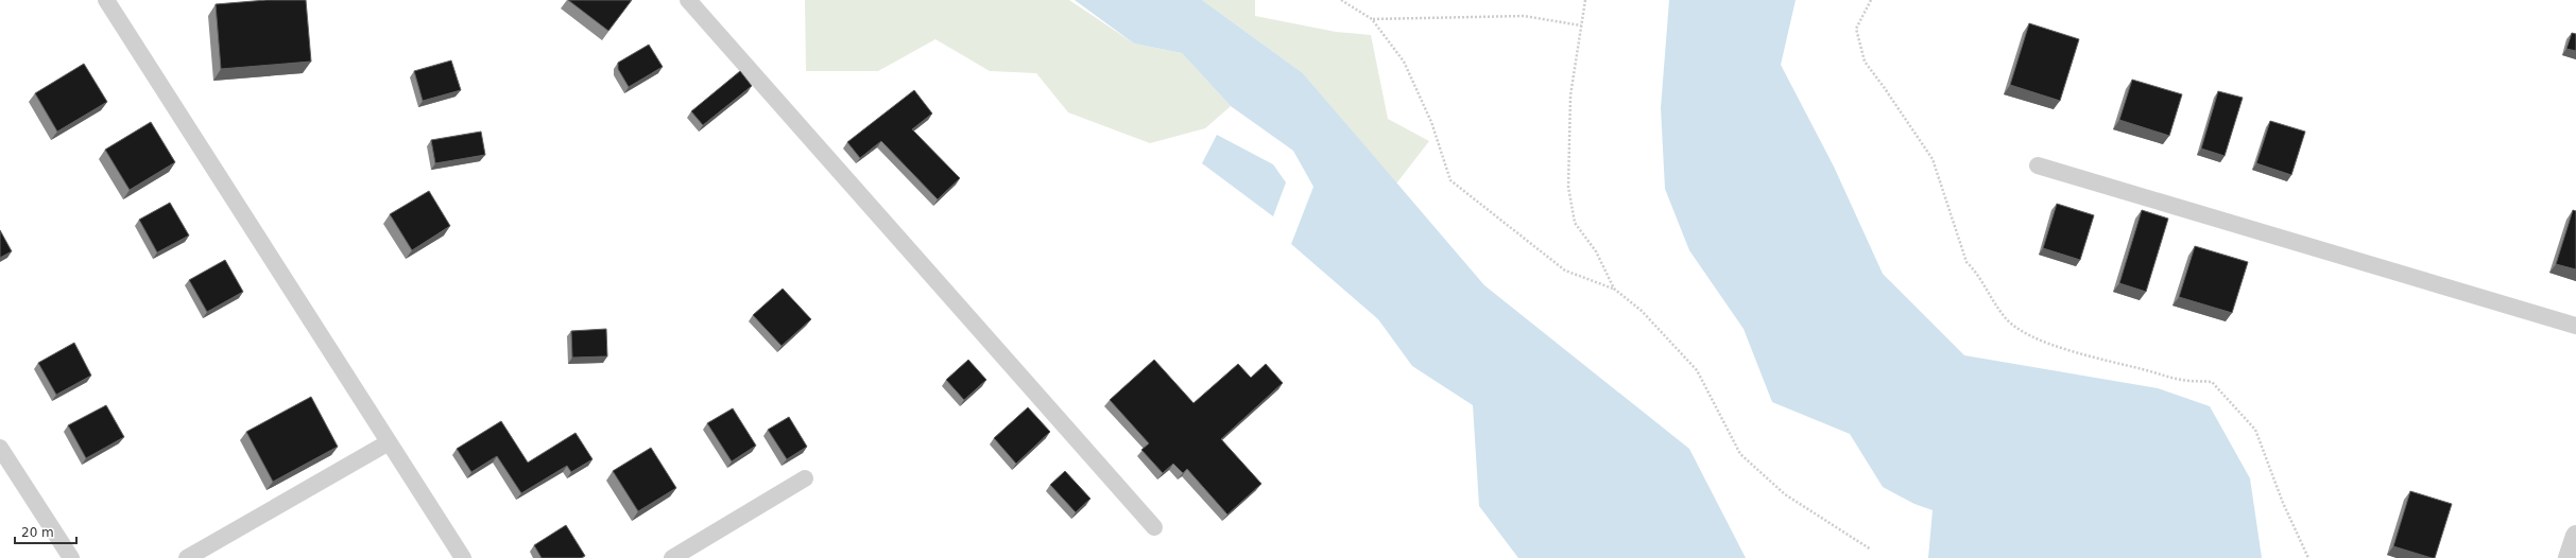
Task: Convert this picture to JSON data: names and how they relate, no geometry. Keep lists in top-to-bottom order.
{
  "scale_bar": "20 m"
}
